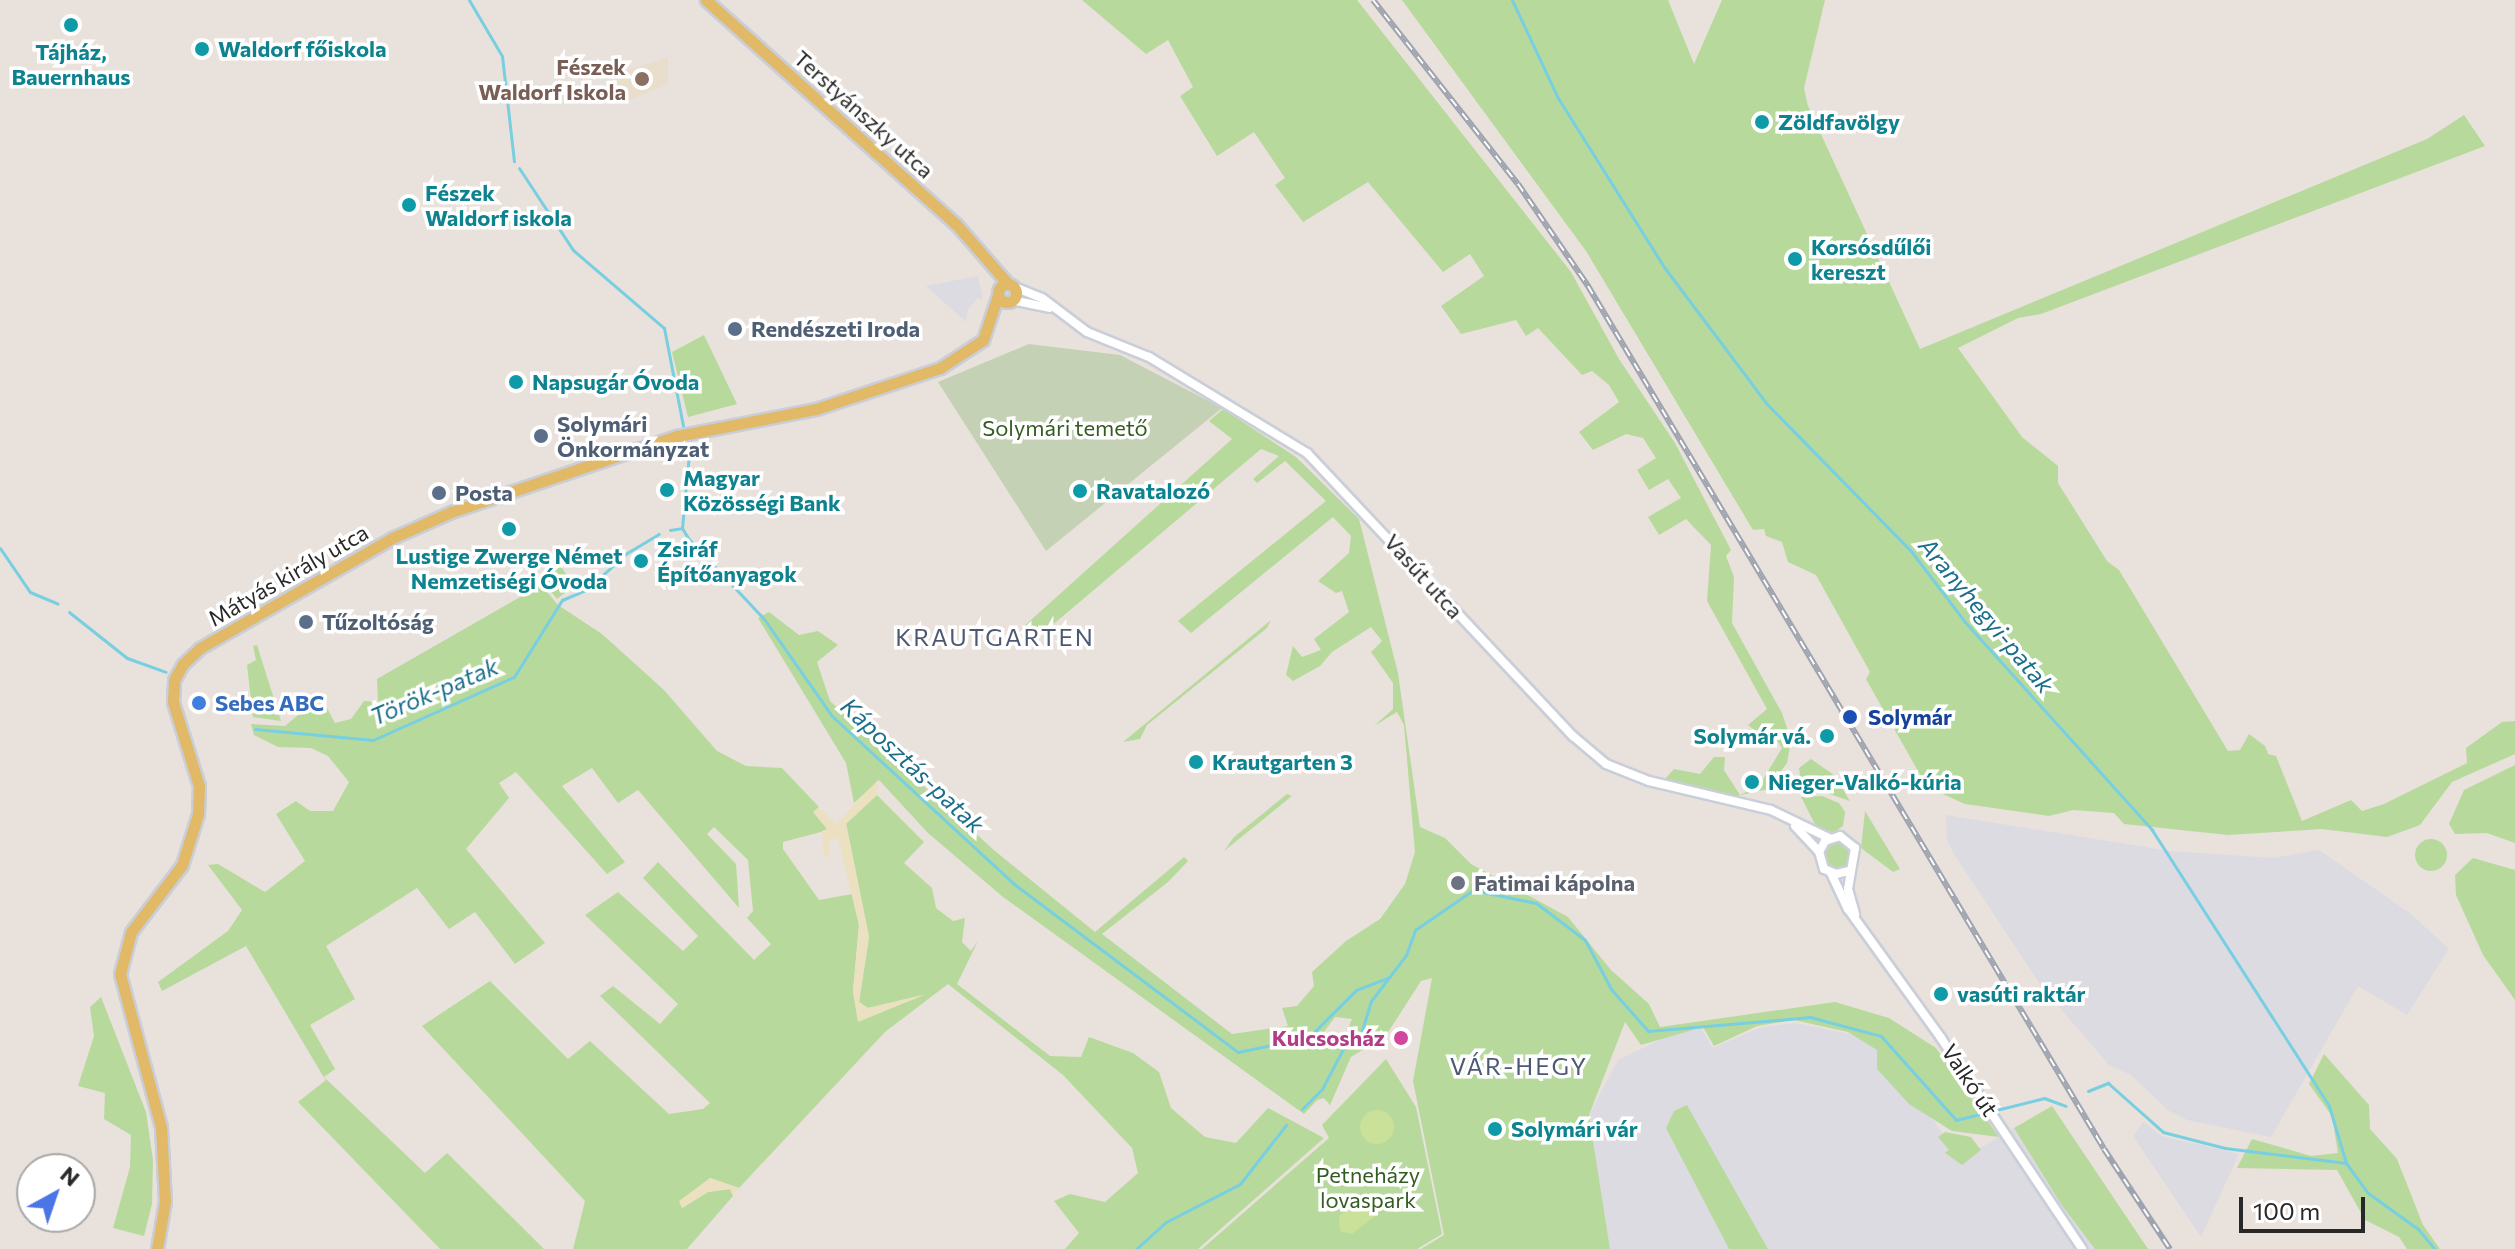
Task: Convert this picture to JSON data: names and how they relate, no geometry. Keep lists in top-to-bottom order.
{
  "streets": {
    "main road": ["Terstyánszky utca", "Mátyás király utca"],
    "street": ["Vasút utca", "Valkó út"]
  },
  "crossings": [
    ["Terstyánszky utca", "Mátyás király utca"],
    ["Terstyánszky utca", "Vasút utca"],
    ["Mátyás király utca", "Vasút utca"],
    ["Vasút utca", "Valkó út"]
  ],
  "districts": ["KRAUTGARTEN", "VÁR-HEGY"],
  "water": ["Aranyhegyi-patak", "Török-patak", "Káposztás-patak"],
  "parks": ["Solymári temető", "Petneházy lovaspark"],
  "places": [
    "Tájház, Bauernhaus",
    "Waldorf főiskola",
    "Fészek Waldorf Iskola",
    "Zöldfavölgy",
    "Fészek Waldorf iskola",
    "Korsósdűlői kereszt",
    "Rendészeti Iroda",
    "Napsugár Óvoda",
    "Solymári Önkormányzat",
    "Magyar Közösségi Bank",
    "Ravatalozó",
    "Posta",
    "Lustige Zwerge Német Nemzetiségi Óvoda",
    "Zsiráf Építőanyagok",
    "Tűzoltóság",
    "Sebes ABC",
    "Solymár",
    "Solymár vá.",
    "Krautgarten 3",
    "Nieger-Valkó-kúria",
    "Fatimai kápolna",
    "vasúti raktár",
    "Kulcsosház",
    "Solymári vár"
  ],
  "scale_bar": "100 m",
  "north": "top right"
}
